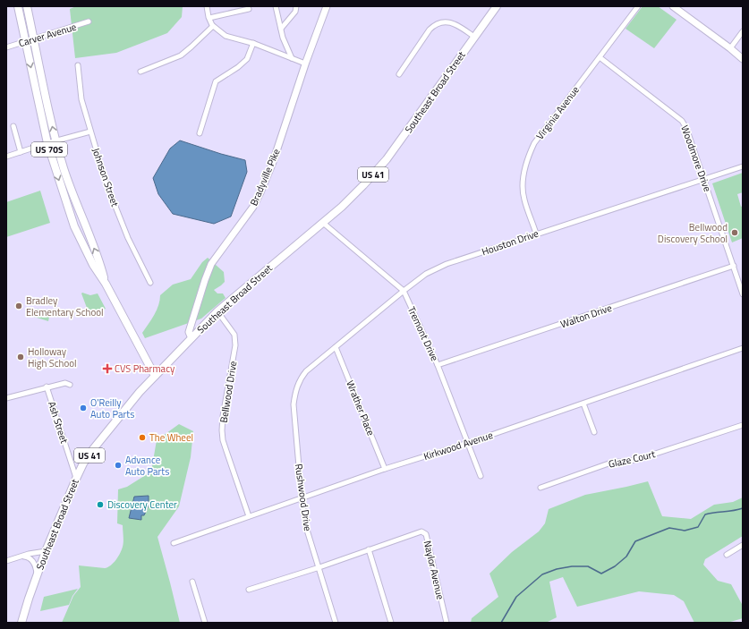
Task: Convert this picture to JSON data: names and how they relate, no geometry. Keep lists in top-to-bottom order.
{
  "streets": {
    "main road": [
      "Southeast Broad Street",
      "US 70S",
      "US 41",
      "Bradyville Pike"
    ],
    "street": [
      "Carver Avenue",
      "Virginia Avenue",
      "Woodmore Drive",
      "Johnson Street",
      "Houston Drive",
      "Walton Drive",
      "Tremont Drive",
      "Bellwood Drive",
      "Wrather Place",
      "Ash Street",
      "Kirkwood Avenue",
      "Glaze Court",
      "Rushwood Drive",
      "Naylor Avenue"
    ]
  },
  "crossings": [
    ["Carver Avenue", "US 70S"],
    ["Southeast Broad Street", "US 70S"],
    ["Southeast Broad Street", "Bradyville Pike"],
    ["Southeast Broad Street", "Tremont Drive"],
    ["Southeast Broad Street", "Bellwood Drive"],
    ["Southeast Broad Street", "Ash Street"],
    ["Virginia Avenue", "Woodmore Drive"],
    ["Virginia Avenue", "Houston Drive"],
    ["Woodmore Drive", "Houston Drive"],
    ["Woodmore Drive", "Walton Drive"],
    ["Houston Drive", "Tremont Drive"],
    ["Houston Drive", "Wrather Place"],
    ["Houston Drive", "Rushwood Drive"],
    ["Walton Drive", "Tremont Drive"],
    ["Tremont Drive", "Kirkwood Avenue"],
    ["Bellwood Drive", "Kirkwood Avenue"],
    ["Wrather Place", "Kirkwood Avenue"],
    ["Kirkwood Avenue", "Rushwood Drive"],
    ["Rushwood Drive", "Naylor Avenue"]
  ],
  "places": {
    "other": [
      "Bellwood Discovery School",
      "Bradley Elementary School",
      "Holloway High School",
      "O'Reilly Auto Parts",
      "The Wheel",
      "Advance Auto Parts",
      "Discovery Center"
    ],
    "health": ["CVS Pharmacy"]
  }
}
